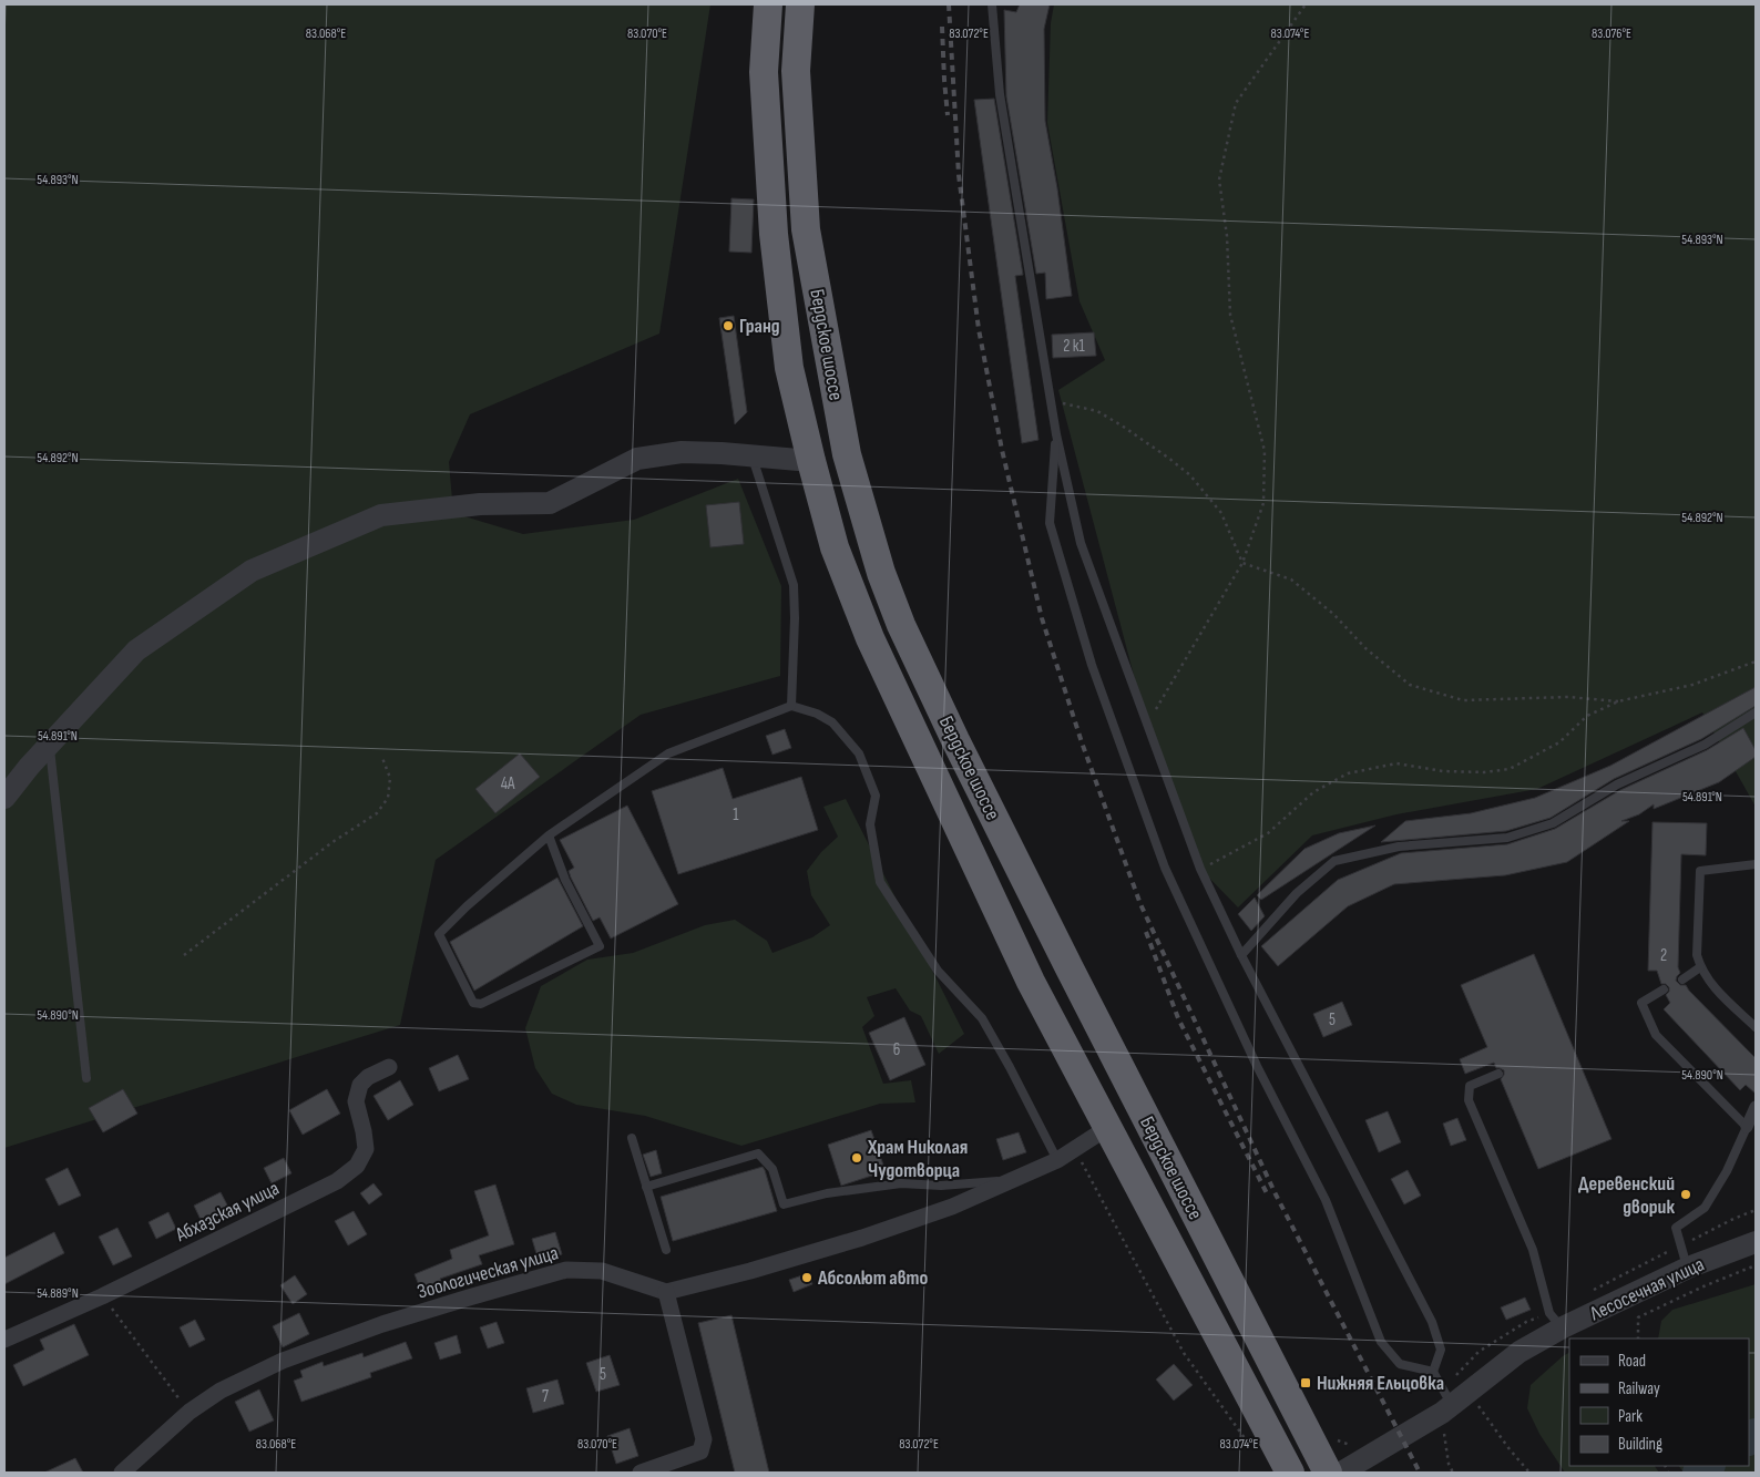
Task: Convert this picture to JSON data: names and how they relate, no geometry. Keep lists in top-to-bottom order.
{
  "streets": {
    "highway": ["Бердское шоссе"],
    "street": ["Абхазская улица", "Зоологическая улица", "Лесосечная улица"]
  },
  "places": {
    "other": [
      "Гранд",
      "Храм Николая Чудотворца",
      "Деревенский дворик",
      "Абсолют авто"
    ],
    "transit": ["Нижняя Ельцовка"]
  },
  "house_numbers": [
    "2 к1",
    "4А",
    "1",
    "2",
    "5",
    "6",
    "5",
    "7"
  ],
  "legend": [
    "Road",
    "Railway",
    "Park",
    "Building"
  ],
  "coordinates": [
    "83.068°E",
    "83.070°E",
    "83.072°E",
    "83.074°E",
    "83.076°E",
    "54.893°N",
    "54.892°N",
    "54.891°N",
    "54.890°N",
    "54.889°N"
  ]
}
